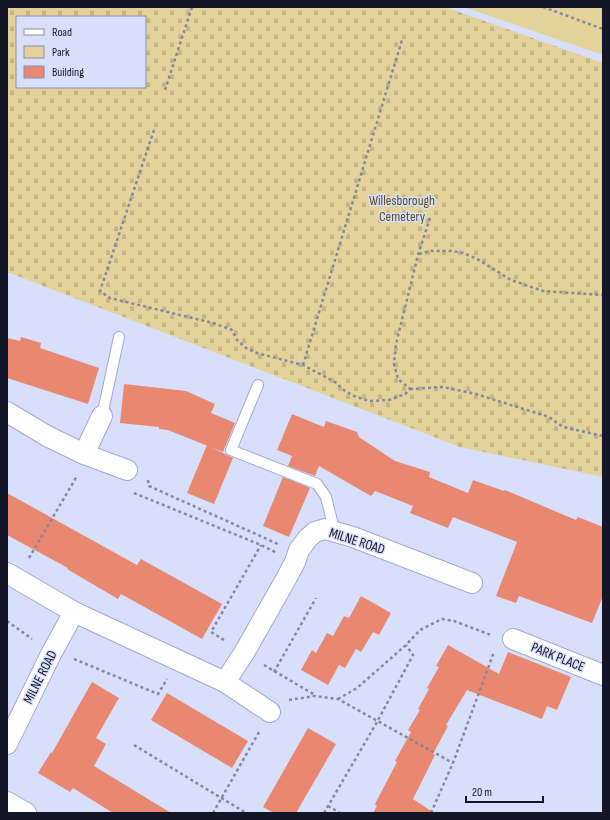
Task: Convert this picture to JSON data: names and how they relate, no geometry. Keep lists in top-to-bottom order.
{
  "streets": {
    "street": ["MILNE ROAD", "PARK PLACE"]
  },
  "parks": ["Willesborough Cemetery"],
  "legend": ["Road", "Park", "Building"],
  "scale_bar": "20 m"
}
